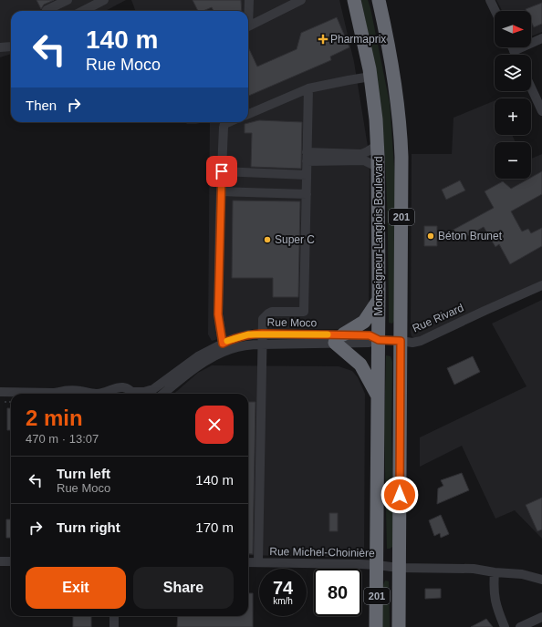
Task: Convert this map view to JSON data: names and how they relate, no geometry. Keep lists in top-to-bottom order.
{
  "streets": {
    "highway": ["201", "Monseigneur-Langlois Boulevard"],
    "street": ["Rue Rivard", "Rue Moco", "Rue Michel-Choinière"]
  },
  "crossings": [
    ["Monseigneur-Langlois Boulevard", "Rue Rivard"],
    ["Monseigneur-Langlois Boulevard", "Rue Moco"],
    ["Monseigneur-Langlois Boulevard", "Rue Michel-Choinière"],
    ["Rue Rivard", "Rue Moco"]
  ],
  "places": {
    "health": ["Pharmaprix"],
    "other": ["Béton Brunet", "Super C"]
  },
  "north": "right",
  "page": {
    "map_buttons": ["+", "−"],
    "turn": ["140 m", "Rue Moco"],
    "then": "Then",
    "heading": ["2 min", "470 m · 13:07"],
    "list": [
      {
        "name": "Turn left",
        "note": "Rue Moco",
        "value": "140 m"
      },
      {
        "name": "Turn right",
        "value": "170 m"
      }
    ],
    "buttons": ["Exit", "Share"],
    "speed": "74 km/h",
    "limit": "80"
  }
}
